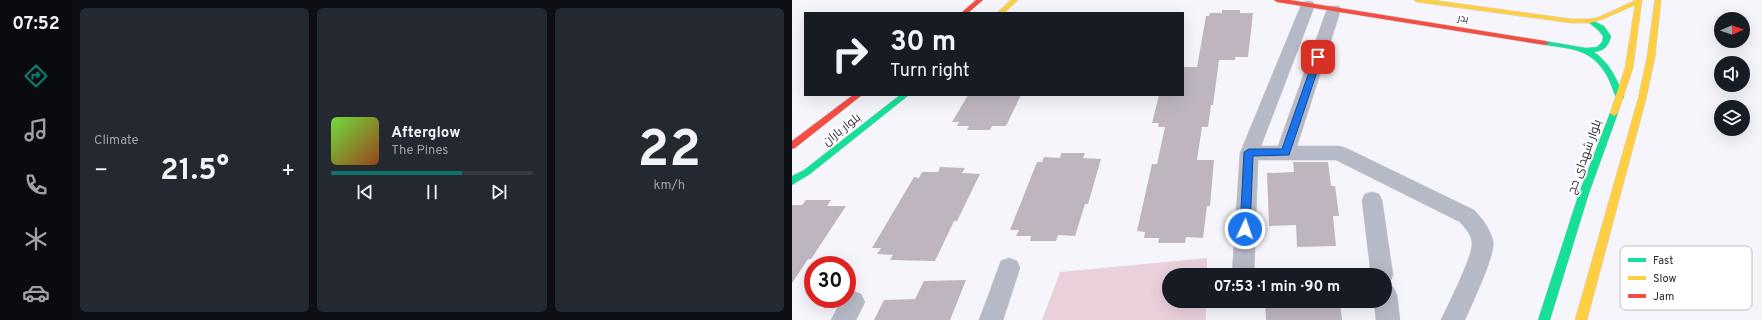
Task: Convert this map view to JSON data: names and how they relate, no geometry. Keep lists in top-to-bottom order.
{
  "streets": {
    "street": ["بدر", "بلوار باران", "بلوار شهدای حج"]
  },
  "crossings": [
    ["بدر", "بلوار شهدای حج"]
  ],
  "legend": ["Fast", "Slow", "Jam"],
  "north": "right",
  "page": {
    "tabs": "07:52",
    "tile": [
      "Climate",
      ["22", "km/h"]
    ],
    "turn": ["30 m", "Turn right"],
    "song": ["Afterglow", "The Pines"],
    "heat": ["−", "21.5°", "+"],
    "limit": "30",
    "trip": "07:53 · 1 min · 90 m"
  }
}
